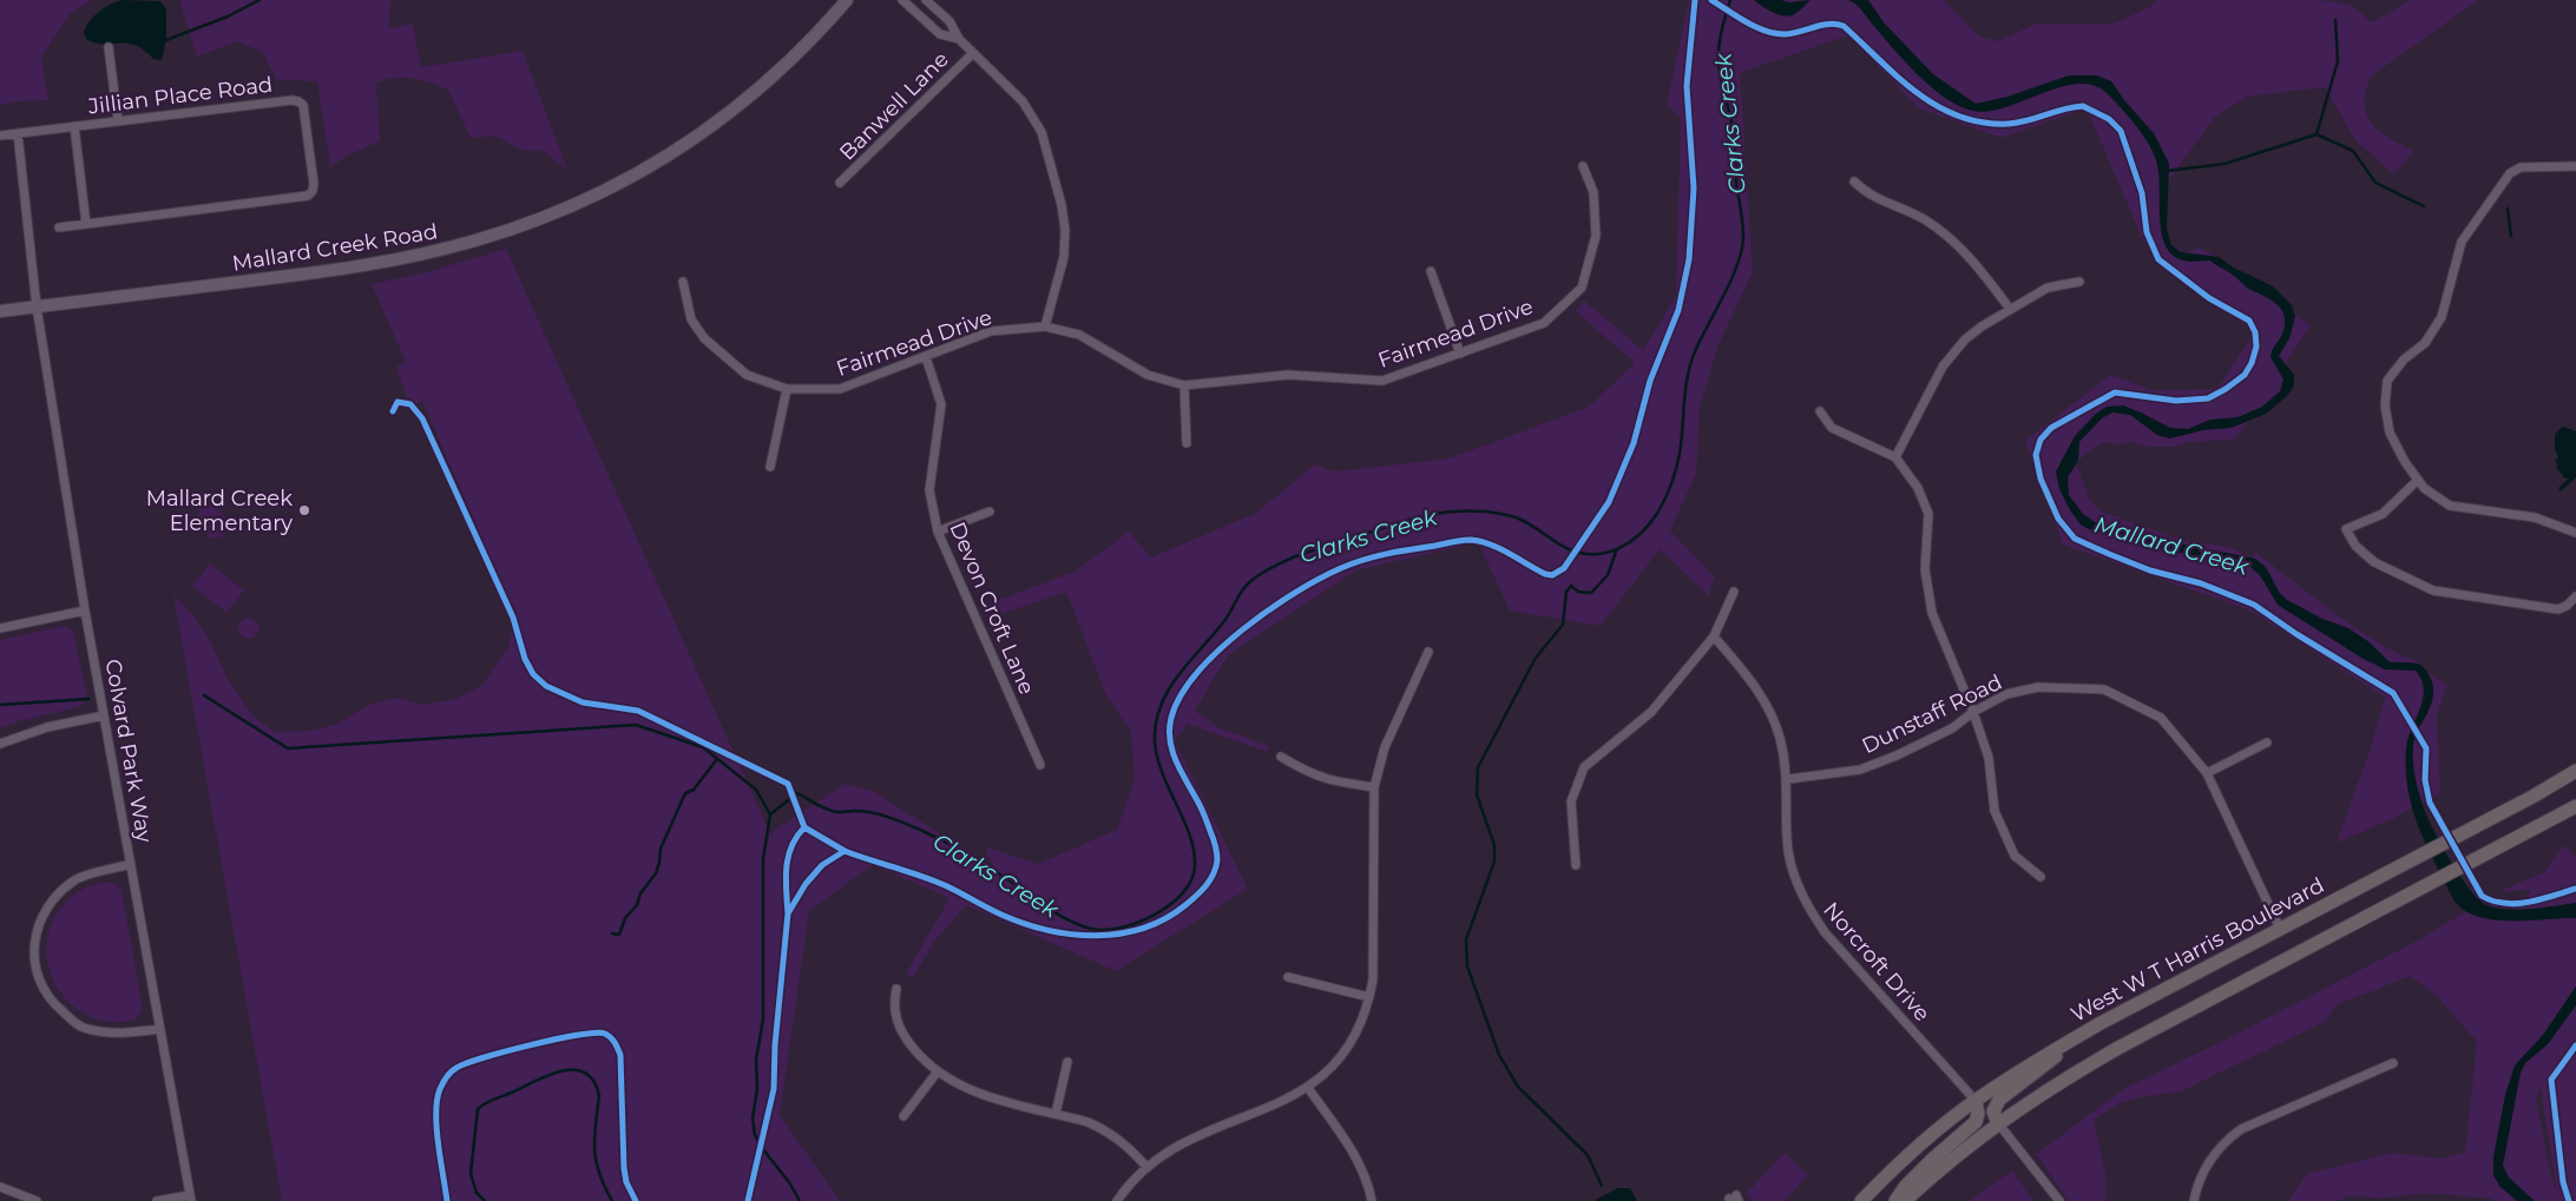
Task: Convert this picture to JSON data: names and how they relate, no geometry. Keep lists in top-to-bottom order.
{
  "streets": {
    "main road": ["Mallard Creek Road", "West W T Harris Boulevard"],
    "street": [
      "Jillian Place Road",
      "Banwell Lane",
      "Fairmead Drive",
      "Devon Croft Lane",
      "Dunstaff Road",
      "Colvard Park Way",
      "Norcroft Drive"
    ]
  },
  "crossings": [
    ["Jillian Place Road", "Colvard Park Way"],
    ["Mallard Creek Road", "Colvard Park Way"],
    ["Fairmead Drive", "Devon Croft Lane"],
    ["Dunstaff Road", "West W T Harris Boulevard"],
    ["Dunstaff Road", "Norcroft Drive"],
    ["West W T Harris Boulevard", "Norcroft Drive"]
  ],
  "water": ["Clarks Creek", "Mallard Creek"],
  "places": ["Mallard Creek Elementary"]
}
